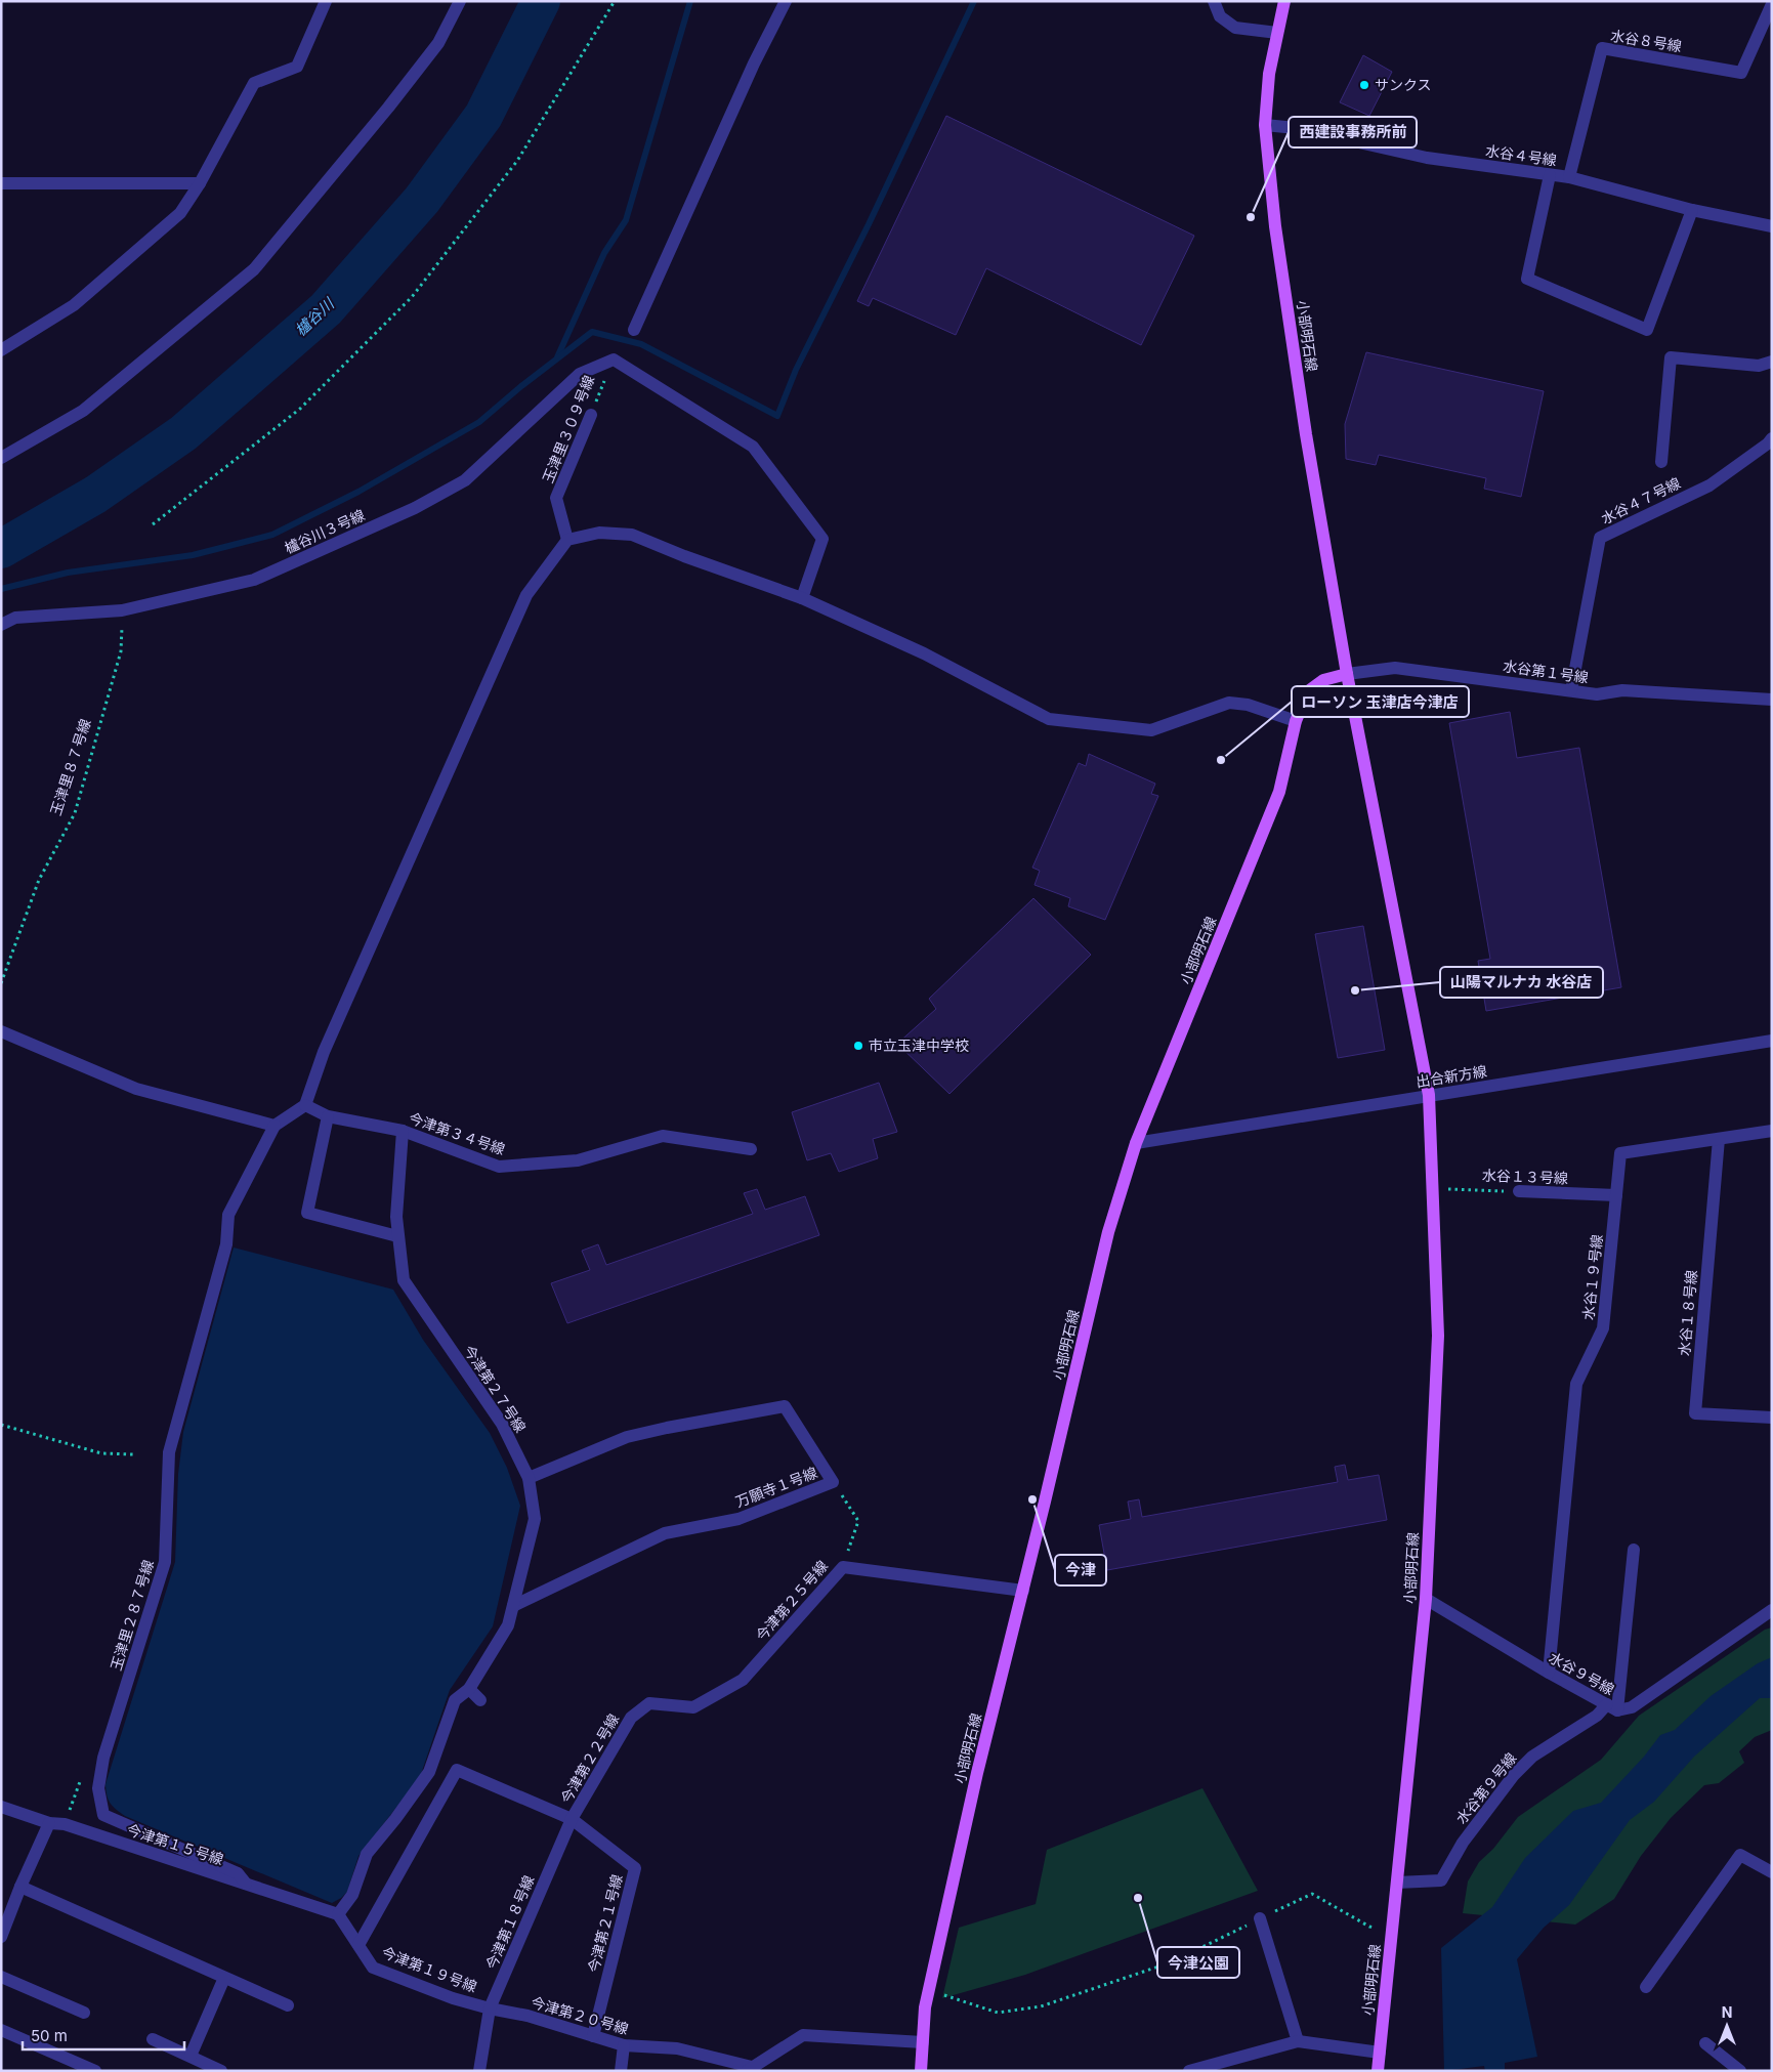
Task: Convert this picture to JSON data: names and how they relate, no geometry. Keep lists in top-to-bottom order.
{
  "streets": {
    "main road": ["小部明石線"],
    "street": [
      "水谷８号線",
      "水谷４号線",
      "玉津里３０９号線",
      "水谷４７号線",
      "櫨谷川３号線",
      "水谷第１号線",
      "出合新方線",
      "今津第３４号線",
      "水谷１３号線",
      "水谷１９号線",
      "水谷１８号線",
      "今津第２７号線",
      "万願寺１号線",
      "今津第２５号線",
      "玉津里２８７号線",
      "水谷９号線",
      "今津第２２号線",
      "水谷第９号線",
      "今津第１５号線",
      "今津第１８号線",
      "今津第２１号線",
      "今津第１９号線",
      "今津第２０号線"
    ],
    "path": ["玉津里８７号線"]
  },
  "crossings": [
    ["水谷８号線", "水谷４号線"],
    ["水谷４号線", "小部明石線"],
    ["小部明石線", "水谷第１号線"],
    ["小部明石線", "出合新方線"],
    ["小部明石線", "水谷１３号線"],
    ["小部明石線", "今津第２５号線"],
    ["小部明石線", "水谷９号線"],
    ["小部明石線", "水谷第９号線"],
    ["玉津里３０９号線", "櫨谷川３号線"],
    ["水谷４７号線", "水谷第１号線"],
    ["櫨谷川３号線", "玉津里８７号線"],
    ["今津第３４号線", "今津第２７号線"],
    ["水谷１３号線", "水谷１９号線"],
    ["水谷１９号線", "水谷１８号線"],
    ["水谷１９号線", "水谷９号線"],
    ["今津第２７号線", "万願寺１号線"],
    ["今津第２７号線", "今津第１５号線"],
    ["今津第２７号線", "今津第１９号線"],
    ["今津第２５号線", "今津第２２号線"],
    ["玉津里２８７号線", "今津第１５号線"],
    ["水谷９号線", "水谷第９号線"],
    ["今津第２２号線", "今津第１８号線"],
    ["今津第２２号線", "今津第２１号線"],
    ["今津第１５号線", "今津第１９号線"],
    ["今津第１８号線", "今津第２１号線"],
    ["今津第１８号線", "今津第１９号線"],
    ["今津第１８号線", "今津第２０号線"],
    ["今津第２１号線", "今津第１９号線"],
    ["今津第２１号線", "今津第２０号線"],
    ["今津第１９号線", "今津第２０号線"]
  ],
  "water": ["櫨谷川"],
  "places": [
    "サンクス",
    "西建設事務所前",
    "ローソン 玉津店今津店",
    "山陽マルナカ 水谷店",
    "市立玉津中学校",
    "今津",
    "今津公園"
  ],
  "scale_bar": "50 m",
  "north": "top"
}
